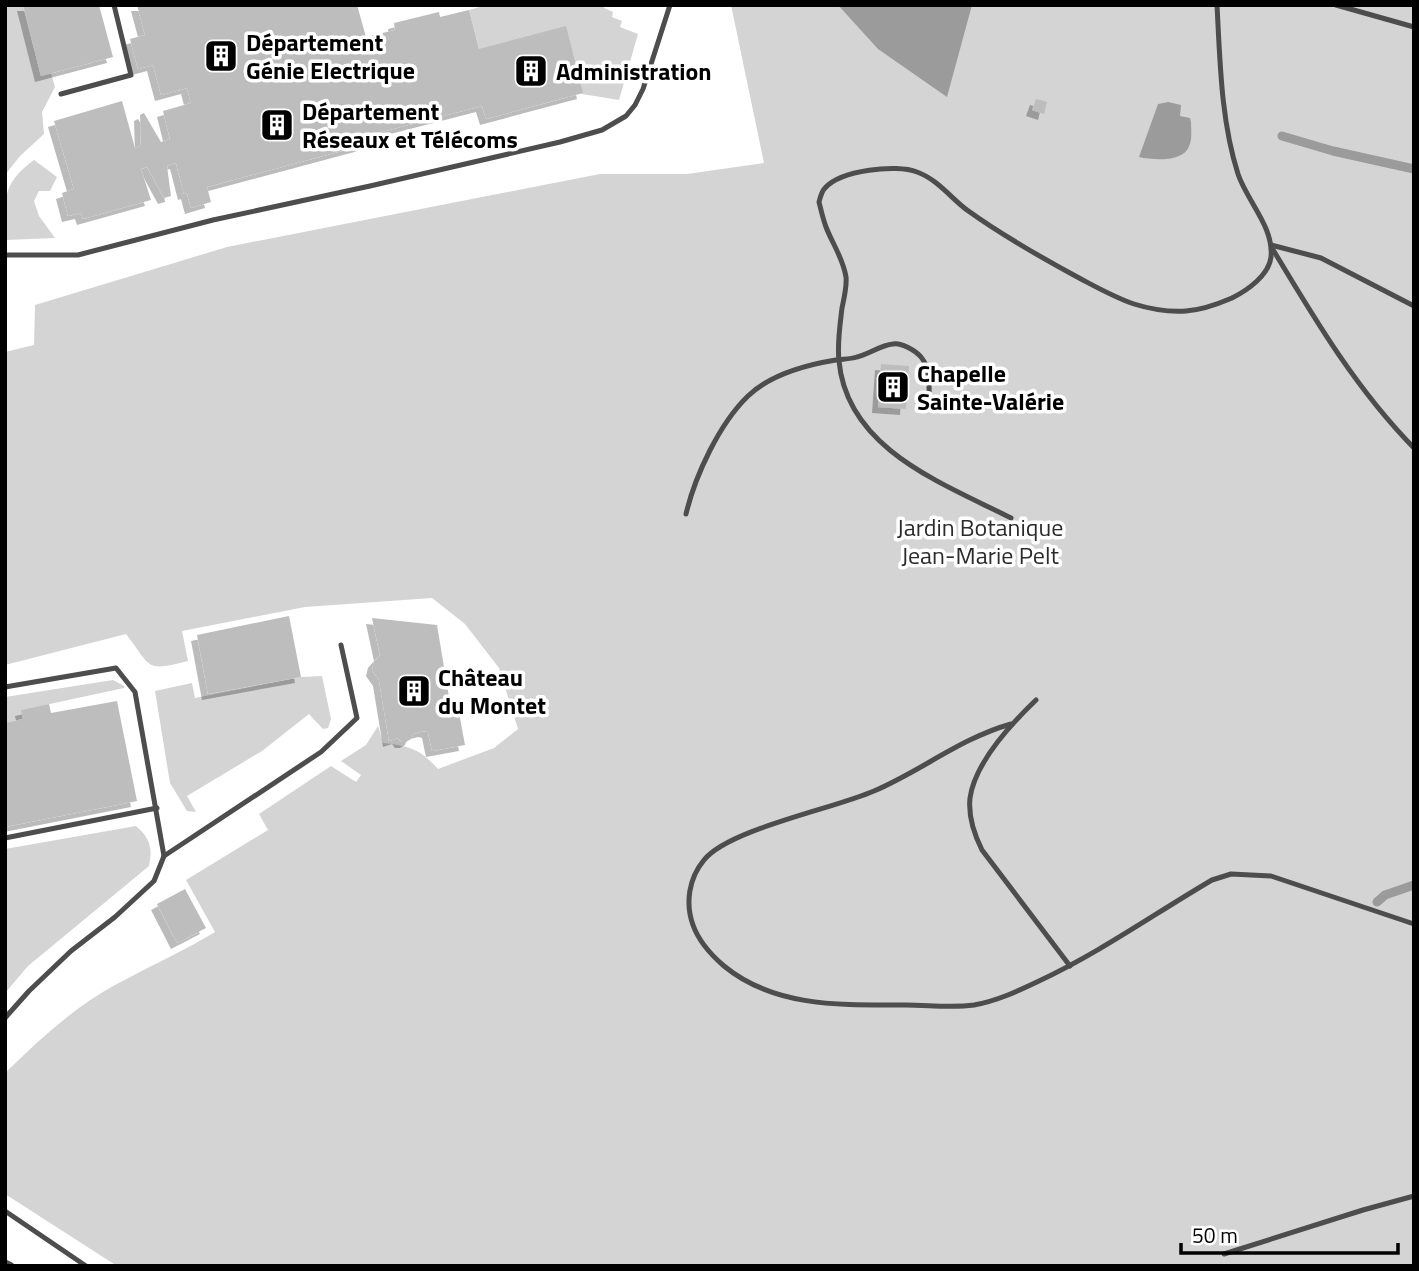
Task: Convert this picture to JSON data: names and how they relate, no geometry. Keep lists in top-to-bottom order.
{
  "parks": ["Jardin Botanique Jean-Marie Pelt"],
  "places": {
    "building": [
      "Département Génie Electrique",
      "Administration",
      "Département Réseaux et Télécoms",
      "Chapelle Sainte-Valérie",
      "Château du Montet"
    ]
  },
  "scale_bar": "50 m"
}
